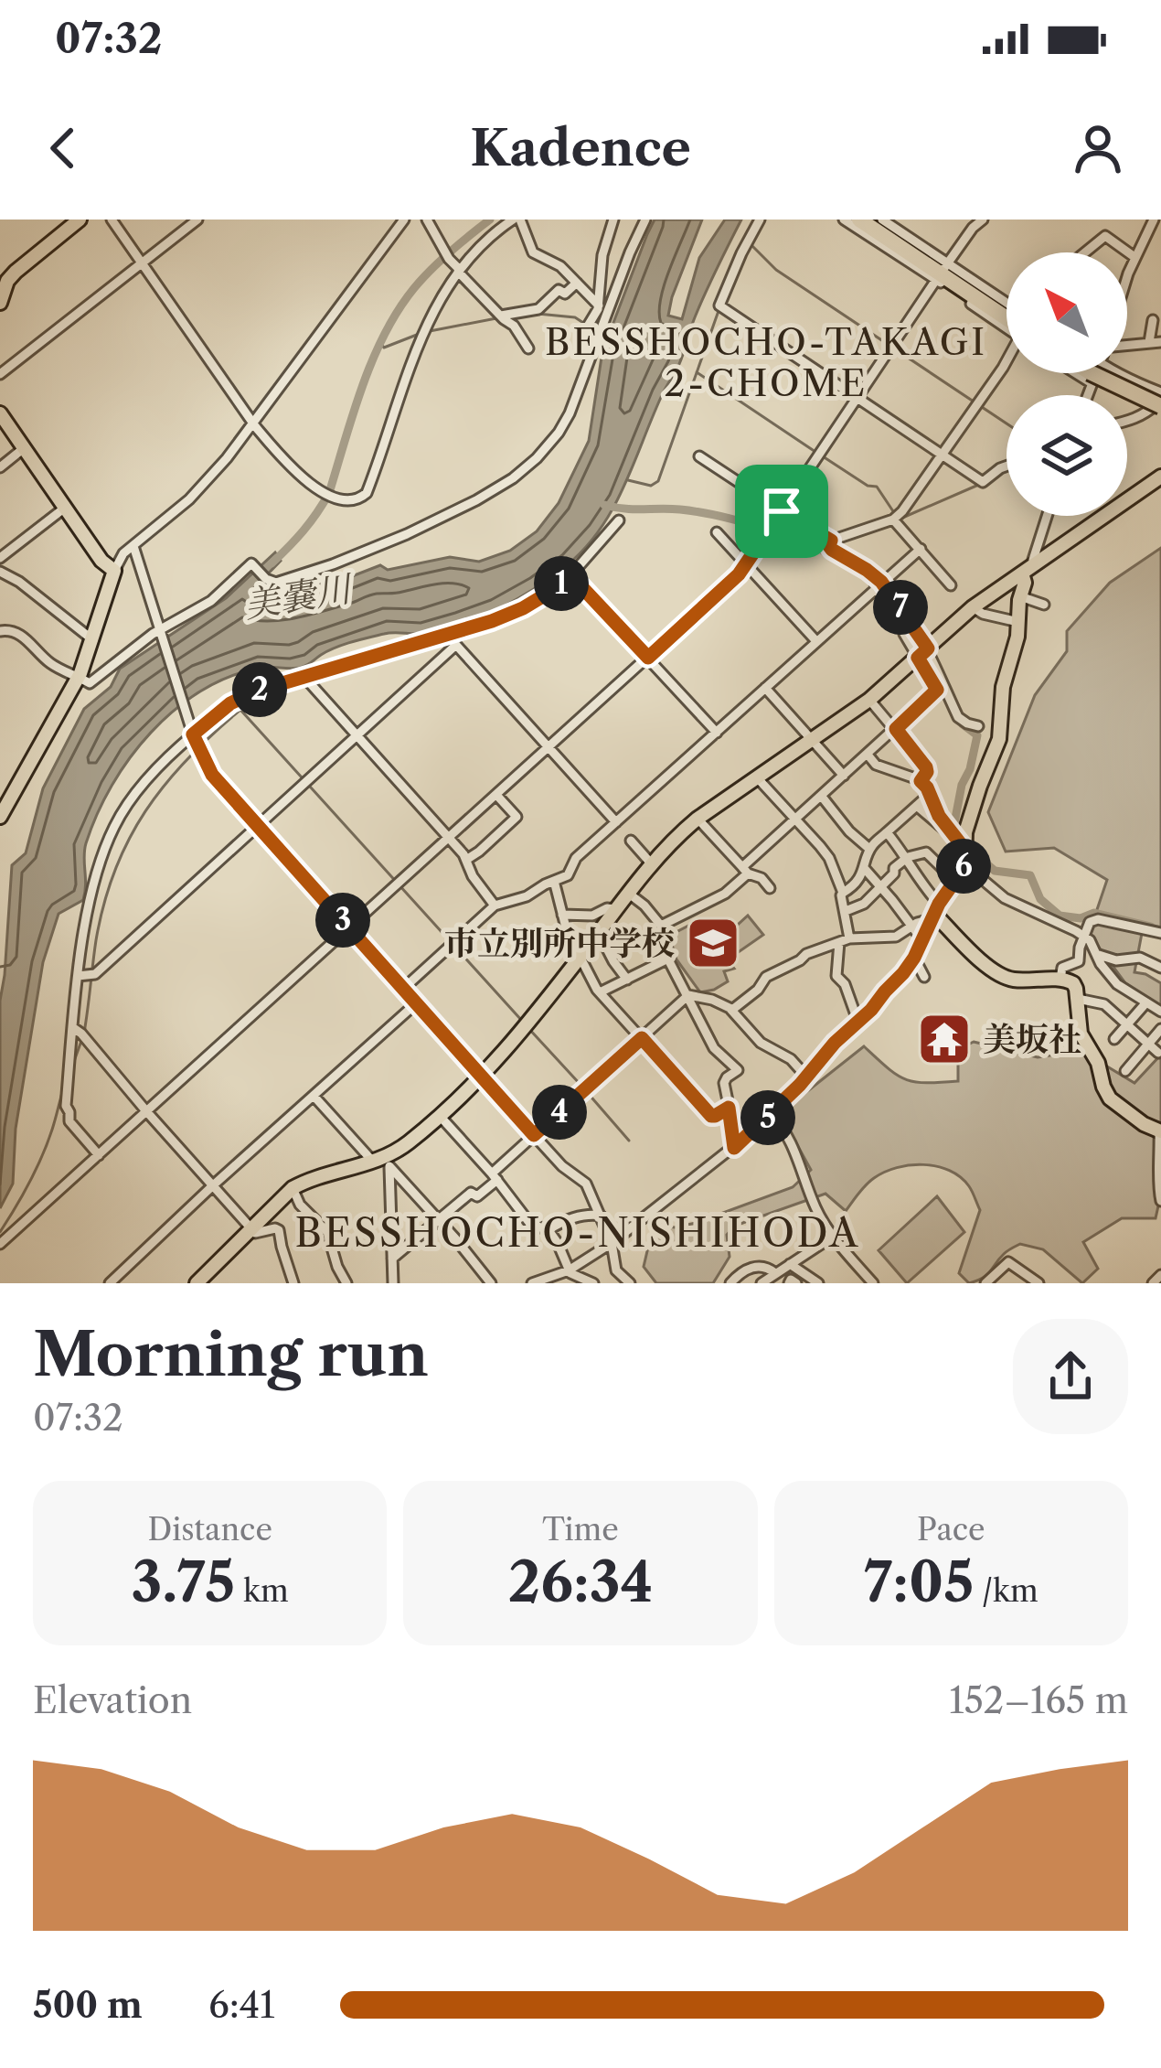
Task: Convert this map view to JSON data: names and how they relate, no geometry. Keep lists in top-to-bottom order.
{
  "districts": ["BESSHOCHO-TAKAGI 2-CHOME", "BESSHOCHO-NISHIHODA"],
  "water": ["美嚢川"],
  "places": {
    "school or university": ["市立別所中学校"],
    "temple": ["美坂社"]
  },
  "north": "top left",
  "page": {
    "status": "07:32",
    "header": "Kadence",
    "pins": [
      "1",
      "7",
      "2",
      "6",
      "3",
      "4",
      "5"
    ],
    "heading": ["Morning run", "07:32"],
    "stats": [
      ["Distance", "3.75 km"],
      ["Time", "26:34"],
      ["Pace", "7:05 /km"]
    ],
    "chart": ["Elevation", "152–165 m"],
    "list": [
      {
        "name": "500 m",
        "note": "6:41"
      }
    ]
  }
}
